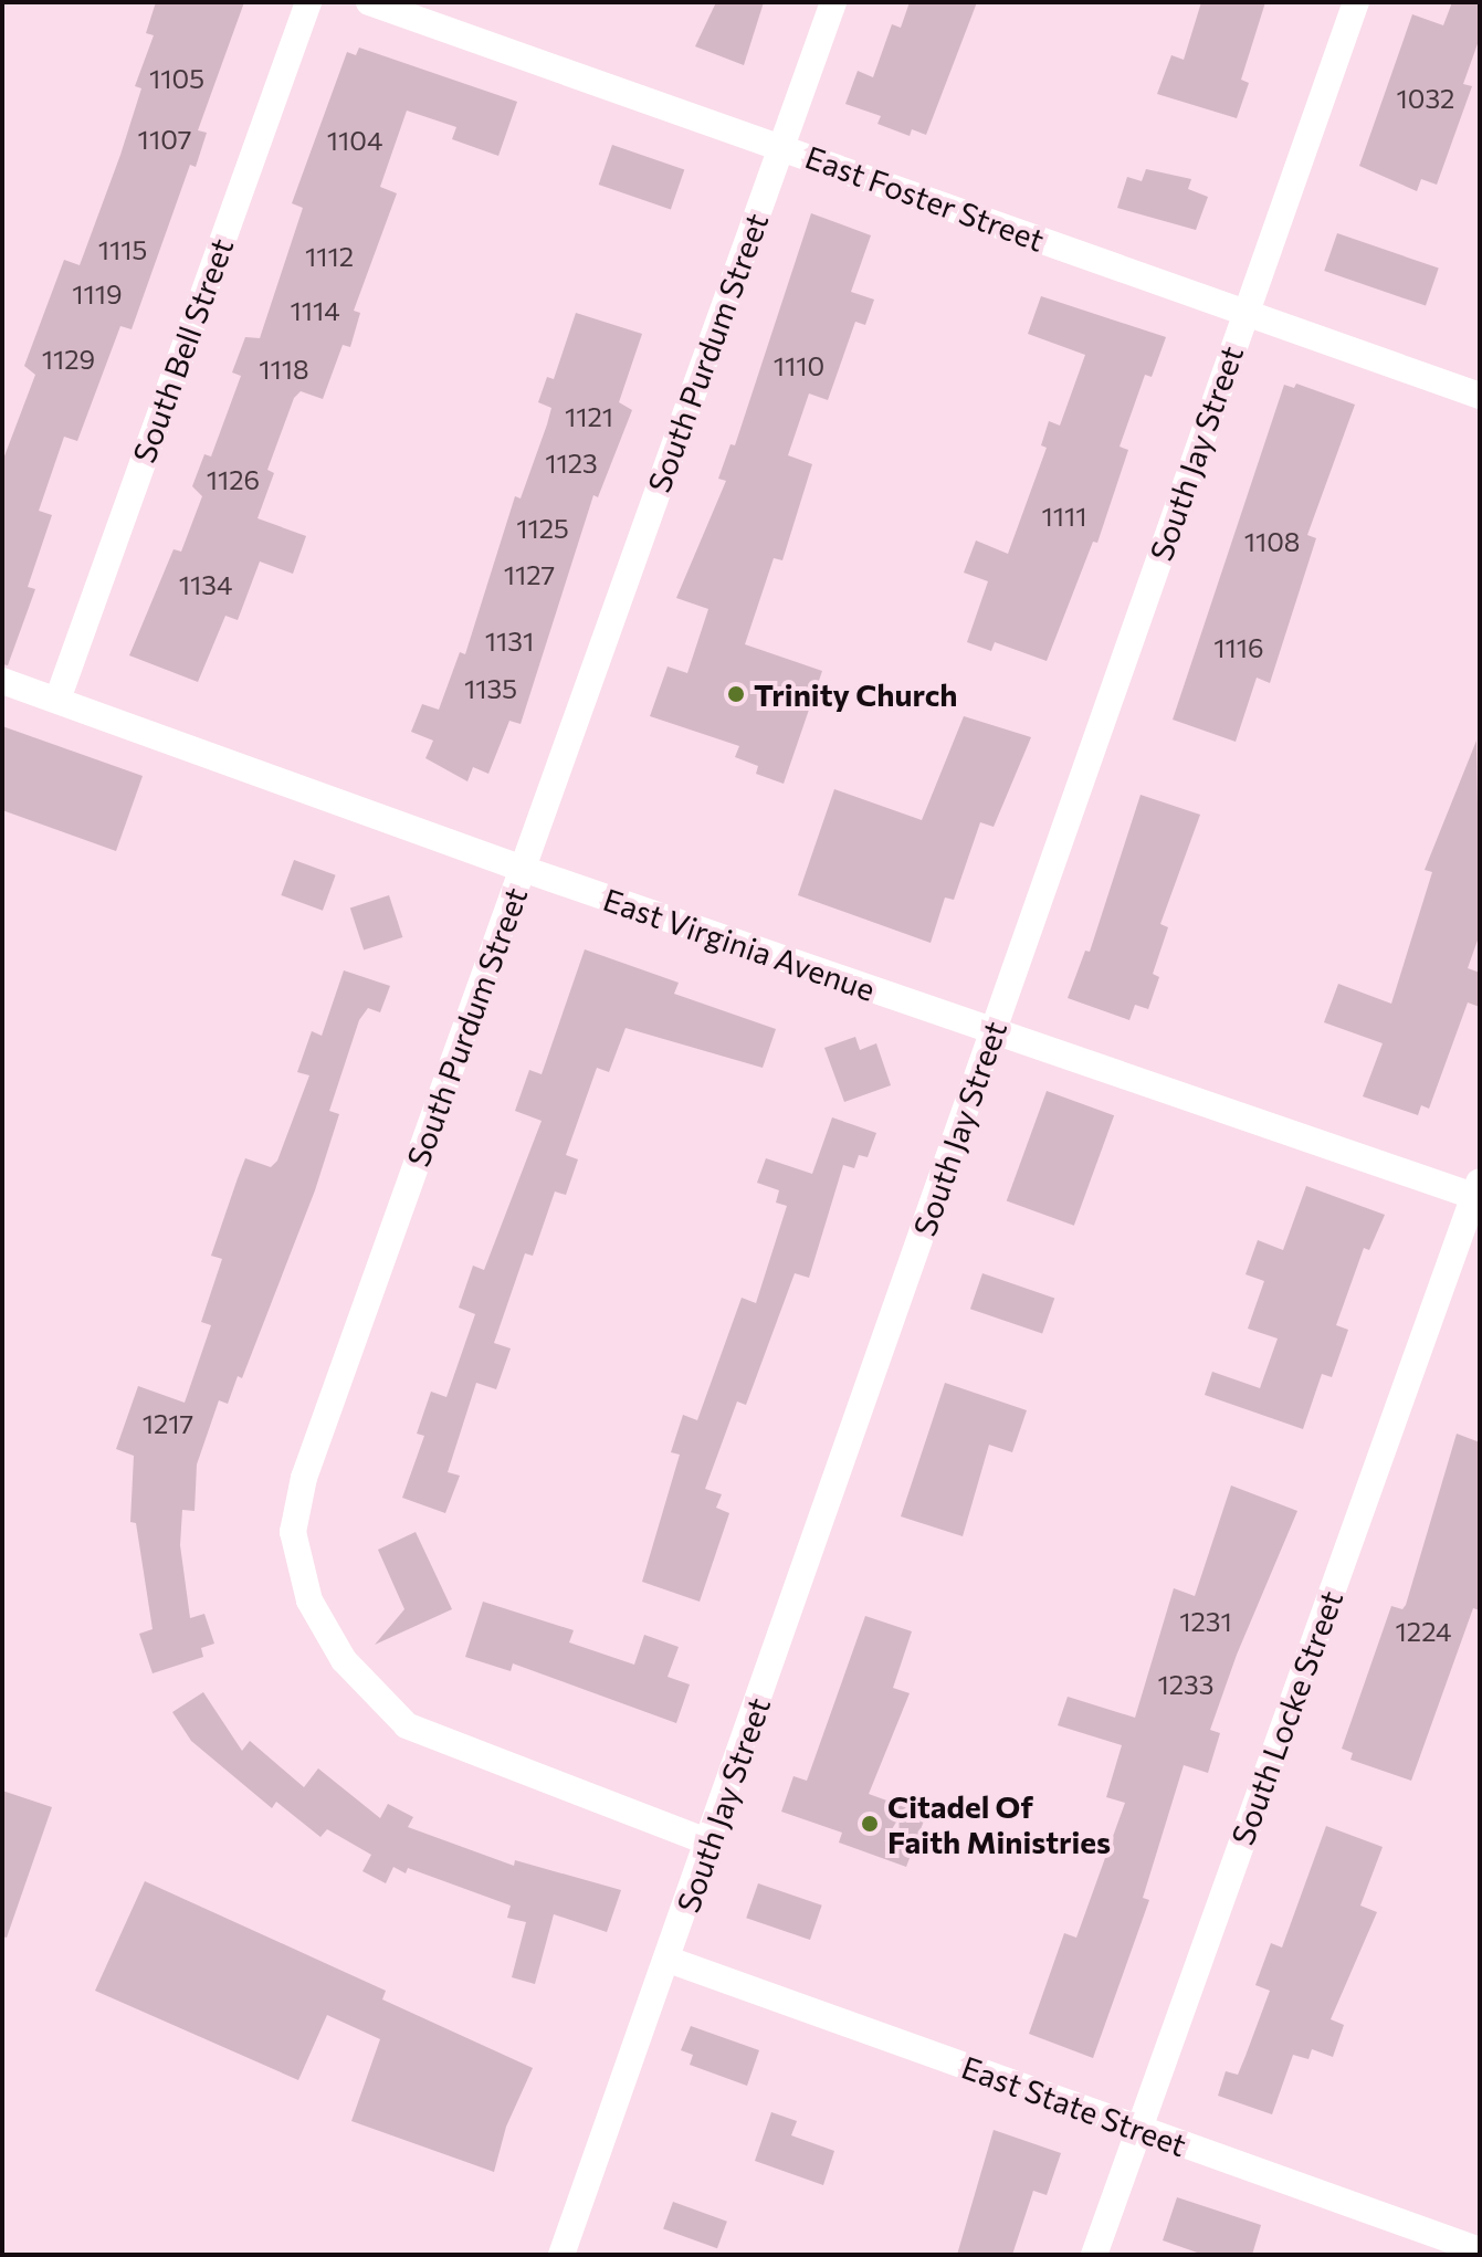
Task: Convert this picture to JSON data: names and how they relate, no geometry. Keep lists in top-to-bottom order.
{
  "streets": {
    "street": [
      "East Foster Street",
      "South Bell Street",
      "South Purdum Street",
      "South Jay Street",
      "East Virginia Avenue",
      "South Locke Street",
      "East State Street"
    ]
  },
  "crossings": [
    ["East Foster Street", "South Purdum Street"],
    ["East Foster Street", "South Jay Street"],
    ["South Bell Street", "East Virginia Avenue"],
    ["South Purdum Street", "South Jay Street"],
    ["South Purdum Street", "East Virginia Avenue"],
    ["South Jay Street", "East Virginia Avenue"],
    ["South Jay Street", "East State Street"],
    ["East Virginia Avenue", "South Locke Street"],
    ["South Locke Street", "East State Street"]
  ],
  "places": ["Trinity Church", "Citadel Of Faith Ministries"],
  "house_numbers": [
    "1105",
    "1032",
    "1107",
    "1104",
    "1115",
    "1112",
    "1119",
    "1114",
    "1129",
    "1110",
    "1118",
    "1121",
    "1123",
    "1126",
    "1111",
    "1125",
    "1108",
    "1127",
    "1134",
    "1131",
    "1116",
    "1135",
    "1217",
    "1231",
    "1224",
    "1233"
  ]
}
